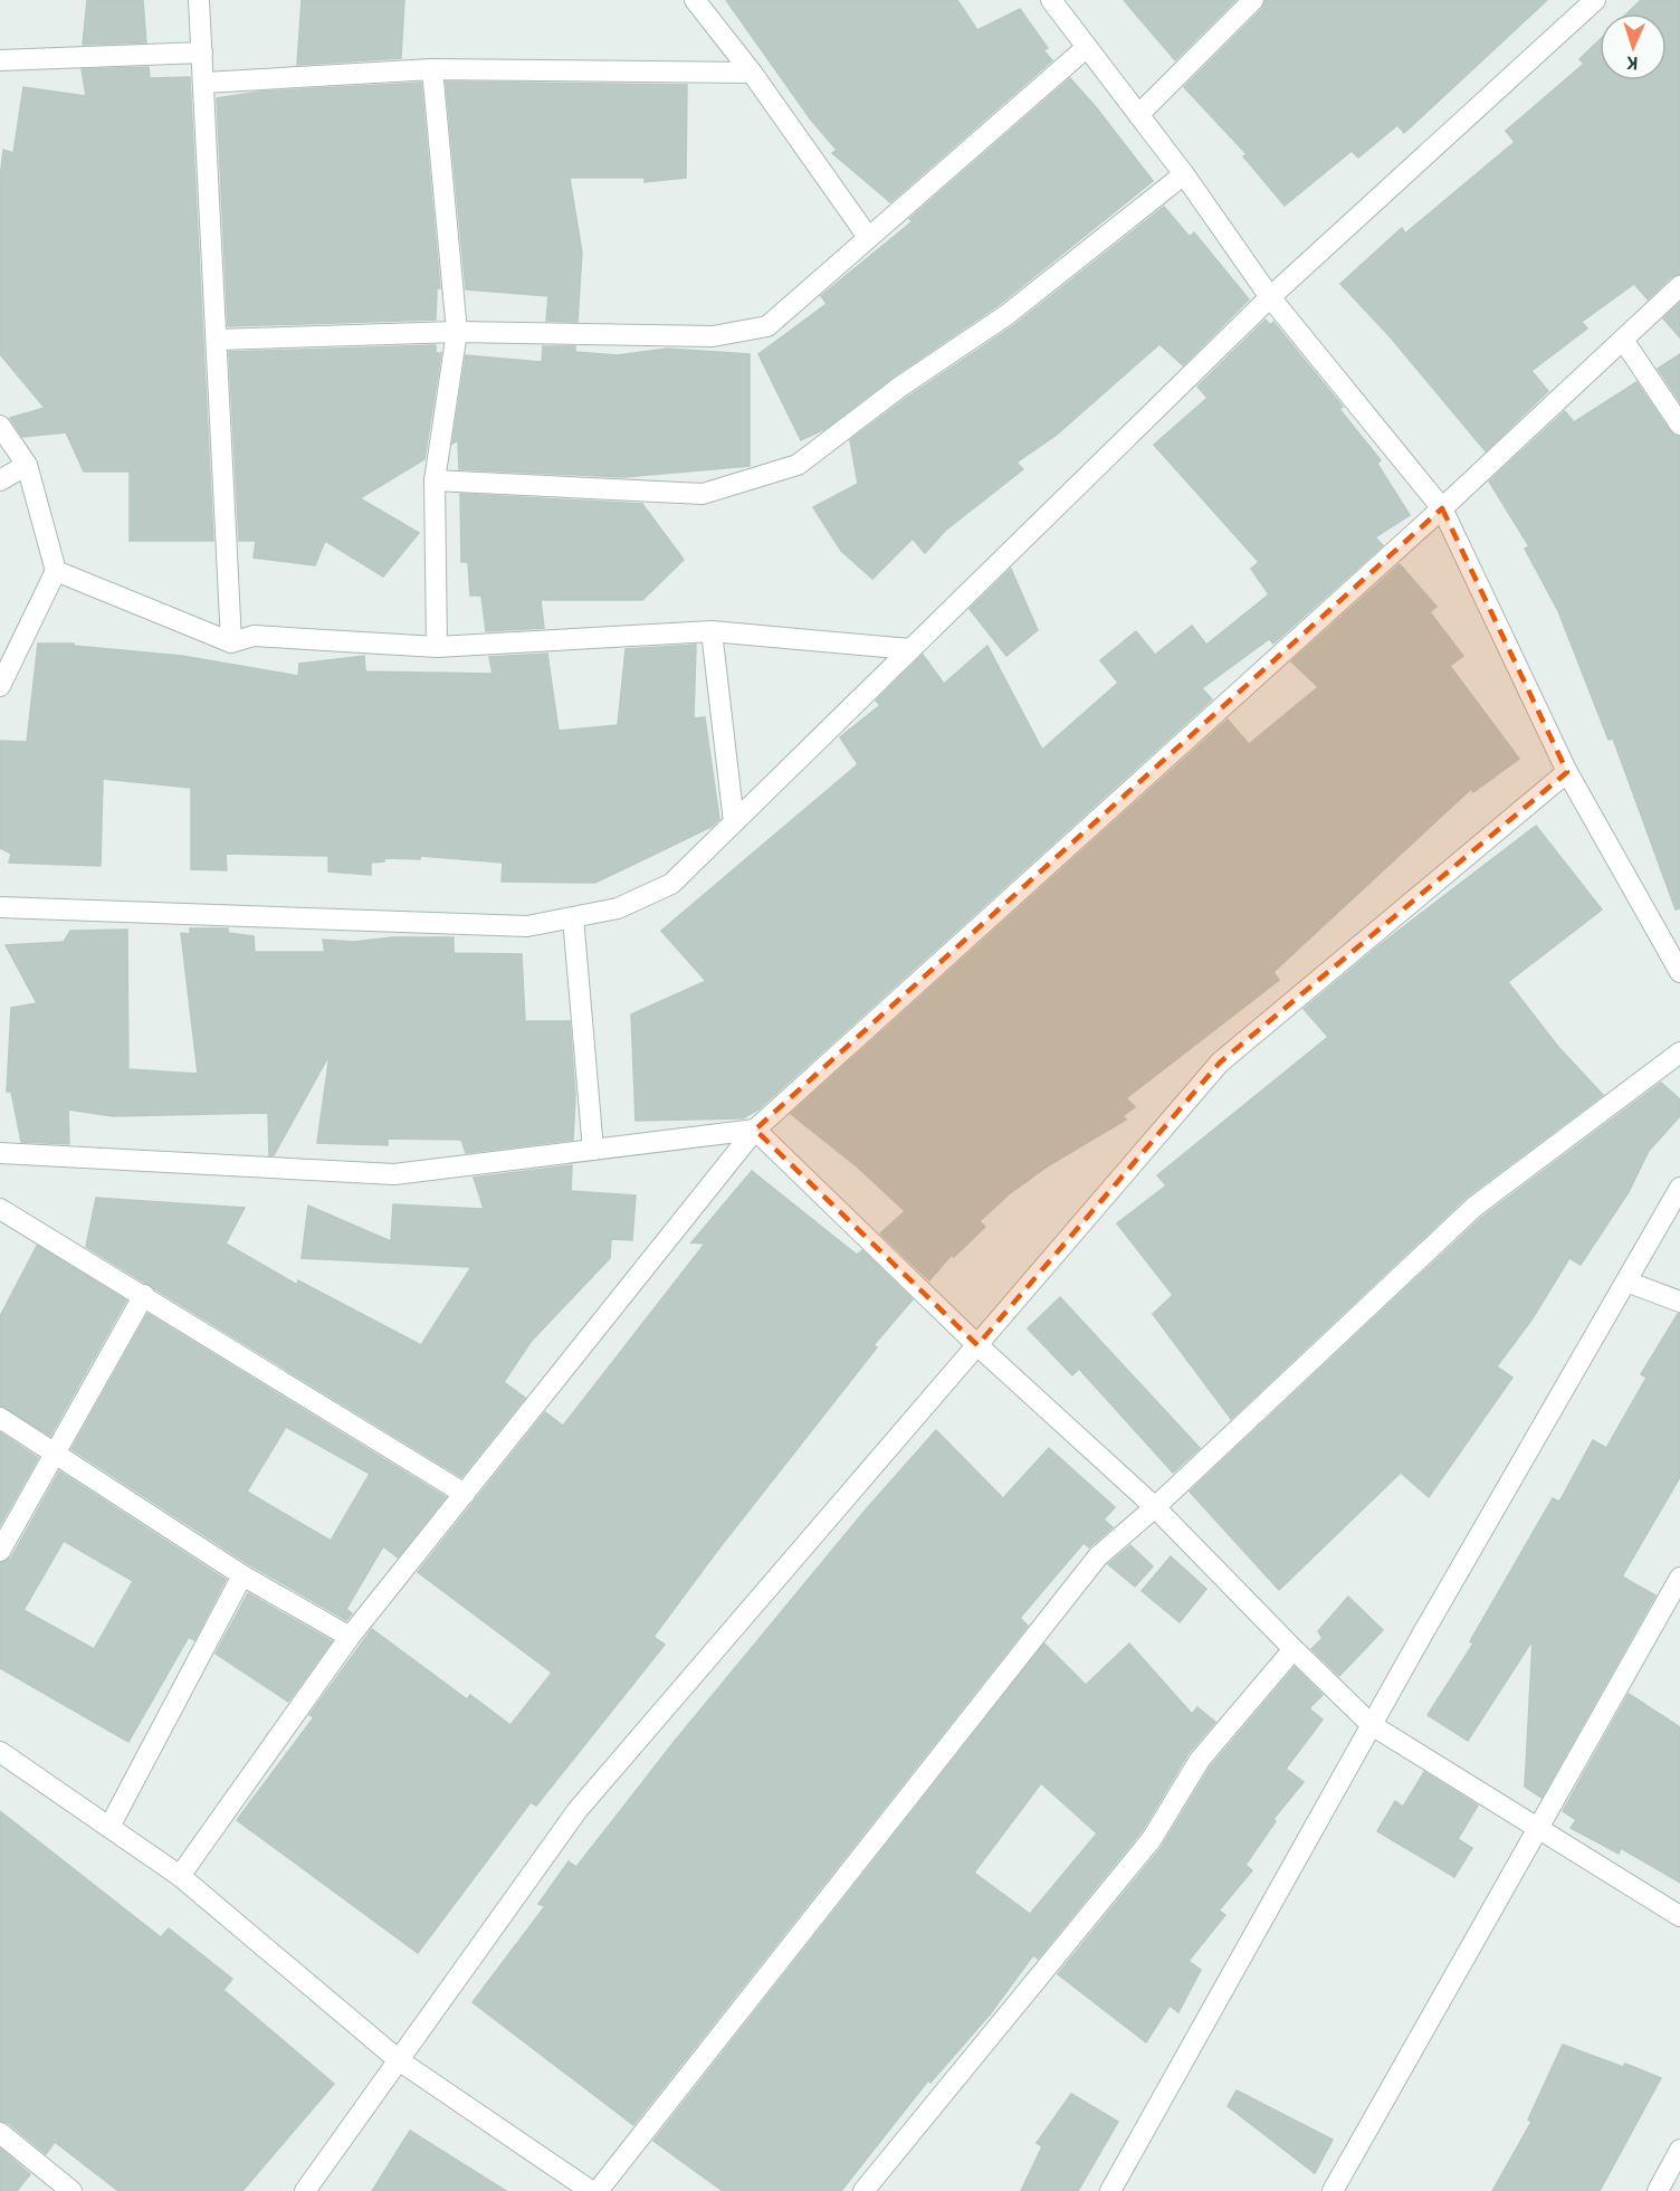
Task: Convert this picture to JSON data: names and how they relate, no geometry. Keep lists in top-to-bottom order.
{
  "north": "bottom"
}
